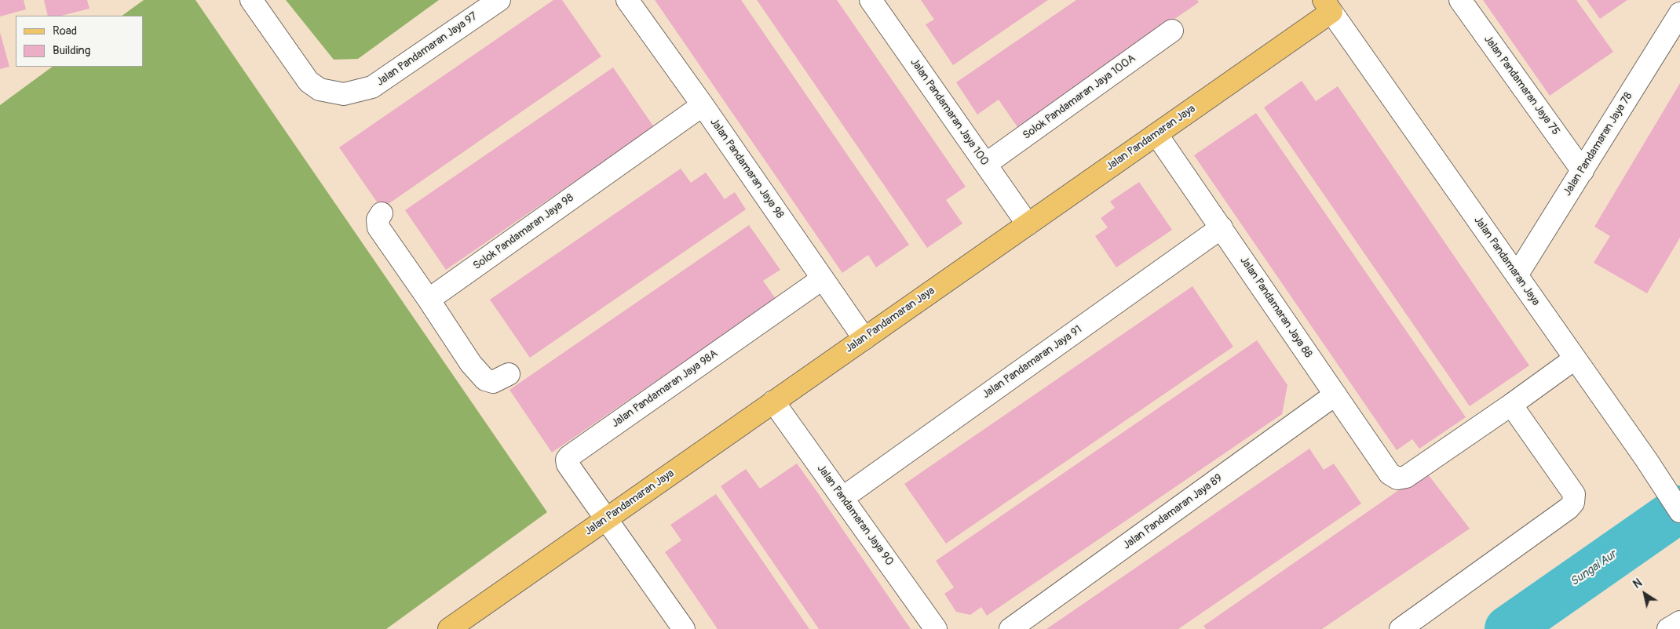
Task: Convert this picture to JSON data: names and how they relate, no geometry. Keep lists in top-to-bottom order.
{
  "streets": {
    "main road": ["Jalan Pandamaran Jaya"],
    "street": [
      "Jalan Pandamaran Jaya 97",
      "Jalan Pandamaran Jaya 75",
      "Solok Pandamaran Jaya 100A",
      "Jalan Pandamaran Jaya 100",
      "Jalan Pandamaran Jaya 78",
      "Jalan Pandamaran Jaya 98",
      "Solok Pandamaran Jaya 98",
      "Jalan Pandamaran Jaya 88",
      "Jalan Pandamaran Jaya 91",
      "Jalan Pandamaran Jaya 98A",
      "Jalan Pandamaran Jaya 89",
      "Jalan Pandamaran Jaya 90"
    ]
  },
  "crossings": [
    ["Jalan Pandamaran Jaya 75", "Jalan Pandamaran Jaya 78"],
    ["Solok Pandamaran Jaya 100A", "Jalan Pandamaran Jaya 100"],
    ["Jalan Pandamaran Jaya 100", "Jalan Pandamaran Jaya"],
    ["Jalan Pandamaran Jaya", "Jalan Pandamaran Jaya 78"],
    ["Jalan Pandamaran Jaya", "Jalan Pandamaran Jaya 98"],
    ["Jalan Pandamaran Jaya", "Jalan Pandamaran Jaya 88"],
    ["Jalan Pandamaran Jaya", "Jalan Pandamaran Jaya 98A"],
    ["Jalan Pandamaran Jaya", "Jalan Pandamaran Jaya 90"],
    ["Jalan Pandamaran Jaya 98", "Solok Pandamaran Jaya 98"],
    ["Jalan Pandamaran Jaya 98", "Jalan Pandamaran Jaya 98A"],
    ["Jalan Pandamaran Jaya 88", "Jalan Pandamaran Jaya 91"],
    ["Jalan Pandamaran Jaya 88", "Jalan Pandamaran Jaya 89"],
    ["Jalan Pandamaran Jaya 91", "Jalan Pandamaran Jaya 90"]
  ],
  "water": ["Sungai Aur"],
  "legend": ["Road", "Building"],
  "north": "top left"
}
